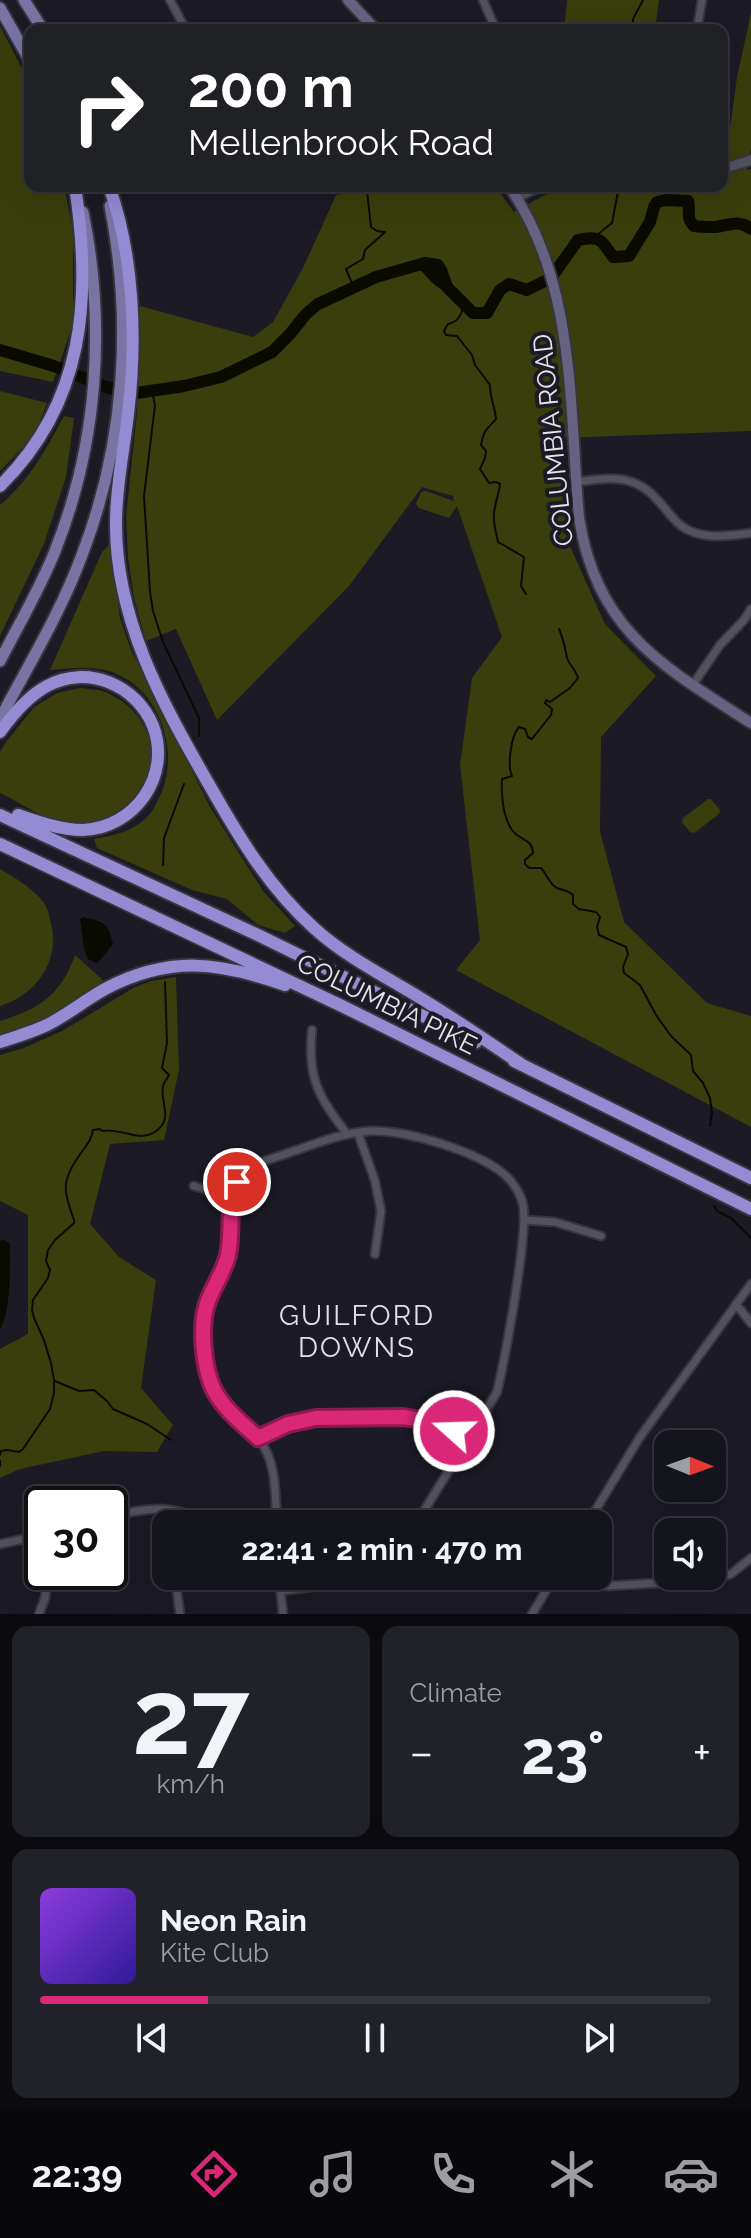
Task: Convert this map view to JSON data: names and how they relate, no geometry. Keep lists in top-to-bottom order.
{
  "streets": {
    "highway": ["COLUMBIA PIKE"],
    "main road": ["COLUMBIA ROAD"]
  },
  "districts": ["GUILFORD DOWNS"],
  "north": "right",
  "page": {
    "turn": ["200 m", "Mellenbrook Road"],
    "limit": "30",
    "trip": "22:41 · 2 min · 470 m",
    "tile": [
      ["27", "km/h"],
      "Climate"
    ],
    "heat": ["−", "23°", "+"],
    "song": ["Neon Rain", "Kite Club"],
    "tabs": "22:39"
  }
}
